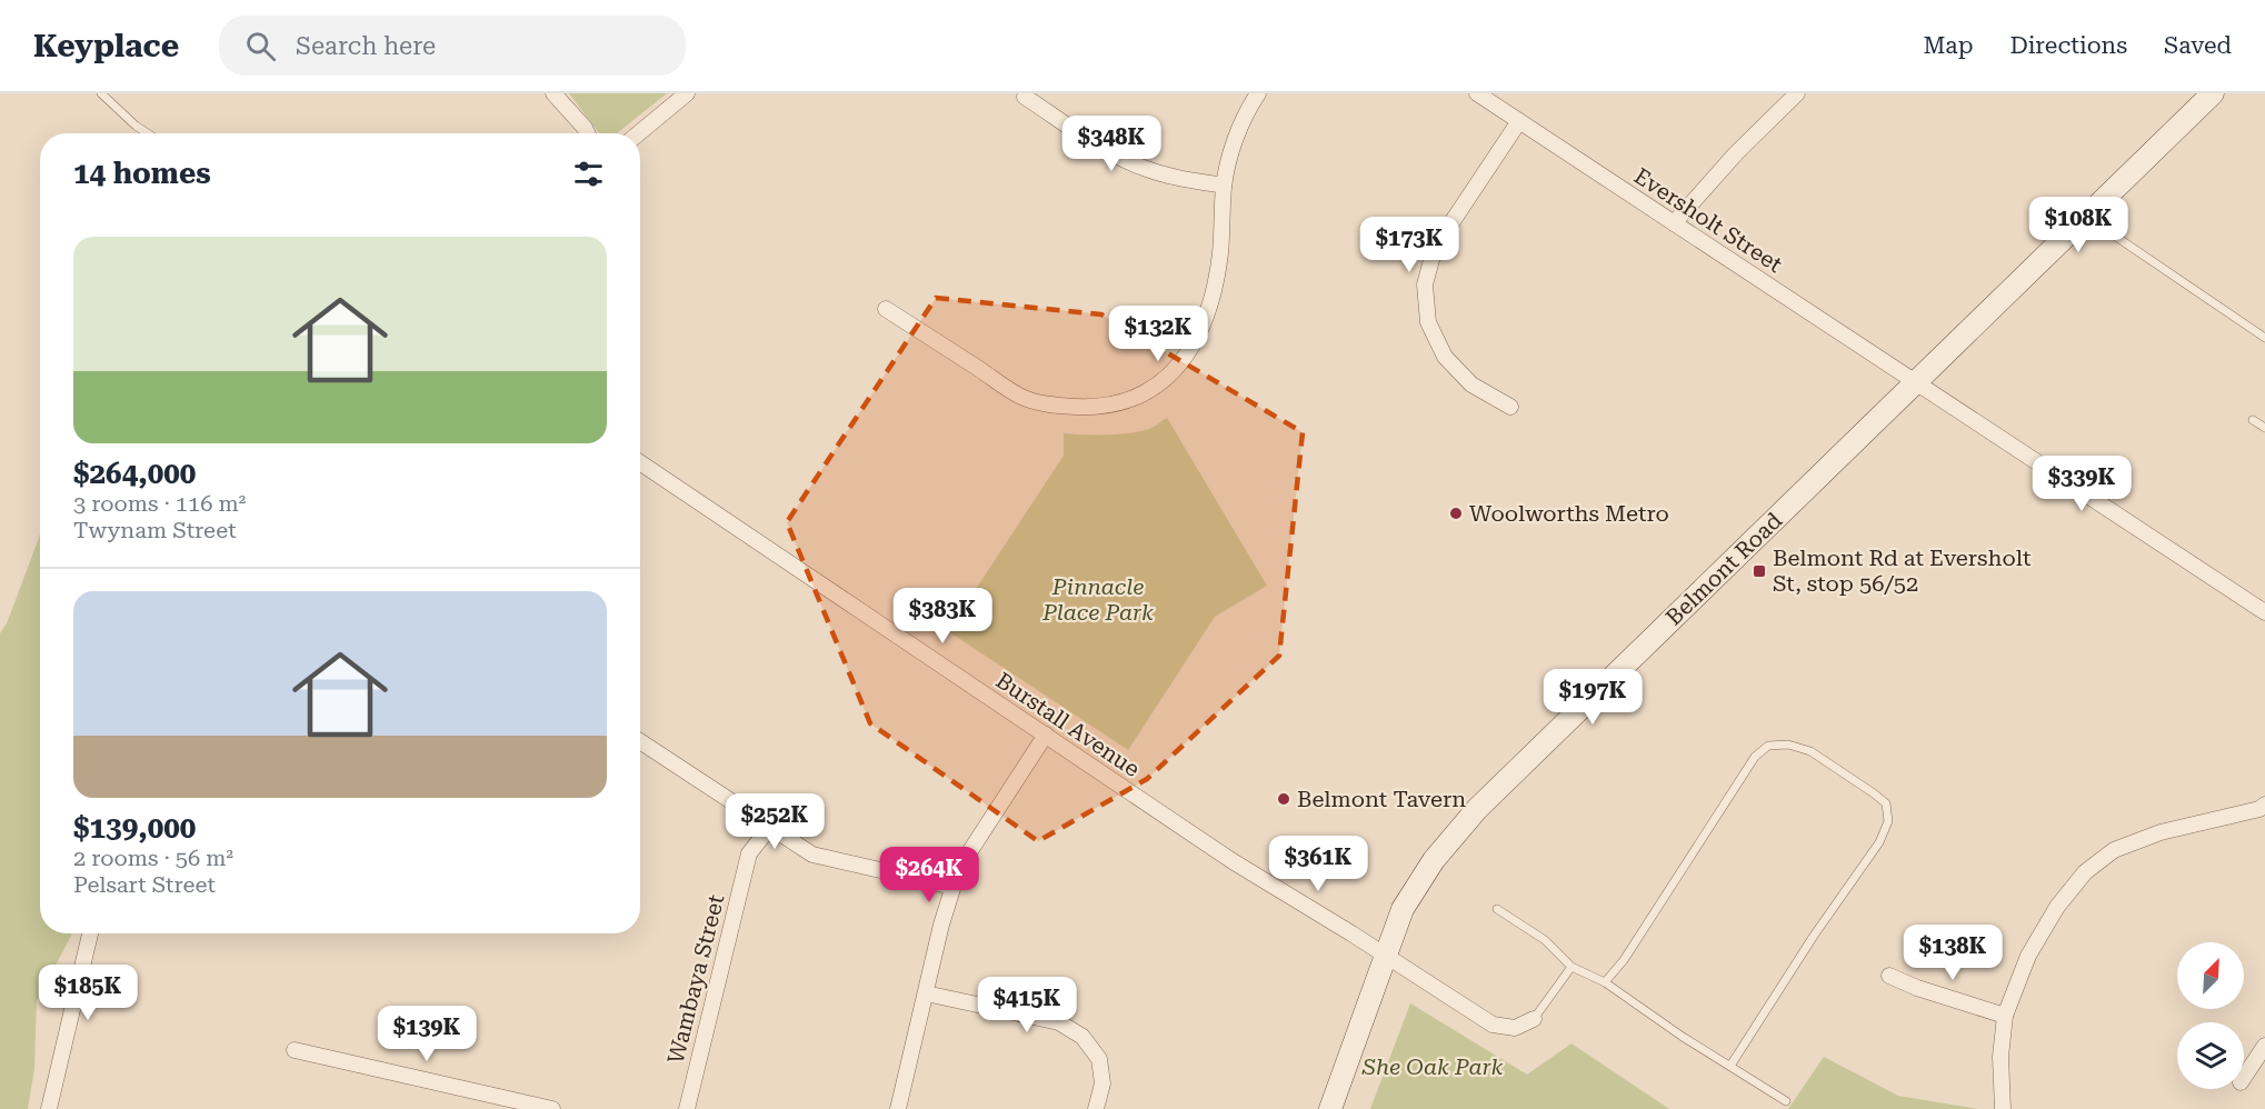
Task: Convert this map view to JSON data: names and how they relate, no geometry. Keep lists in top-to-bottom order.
{
  "streets": {
    "main road": ["Belmont Road"],
    "street": ["Eversholt Street", "Burstall Avenue", "Wambaya Street"]
  },
  "crossings": [
    ["Eversholt Street", "Belmont Road"],
    ["Belmont Road", "Burstall Avenue"]
  ],
  "parks": ["Pinnacle Place Park", "She Oak Park"],
  "places": {
    "other": ["Woolworths Metro", "Belmont Tavern"],
    "transit": ["Belmont Rd at Eversholt St, stop 56/52"]
  },
  "north": "top right",
  "page": {
    "header": "Keyplace",
    "search": "Search here",
    "nav": ["Map", "Directions", "Saved"],
    "price": [
      "$348K",
      "$108K",
      "$173K",
      "$132K",
      "$339K",
      "$383K",
      "$197K",
      "$252K",
      "$361K",
      "$264K",
      "$138K",
      "$185K",
      "$415K",
      "$139K"
    ],
    "heading": "14 homes",
    "list": [
      {
        "name": "$264,000",
        "note": "3 rooms · 116 m² · Twynam Street"
      },
      {
        "name": "$139,000",
        "note": "2 rooms · 56 m² · Pelsart Street"
      }
    ]
  }
}
